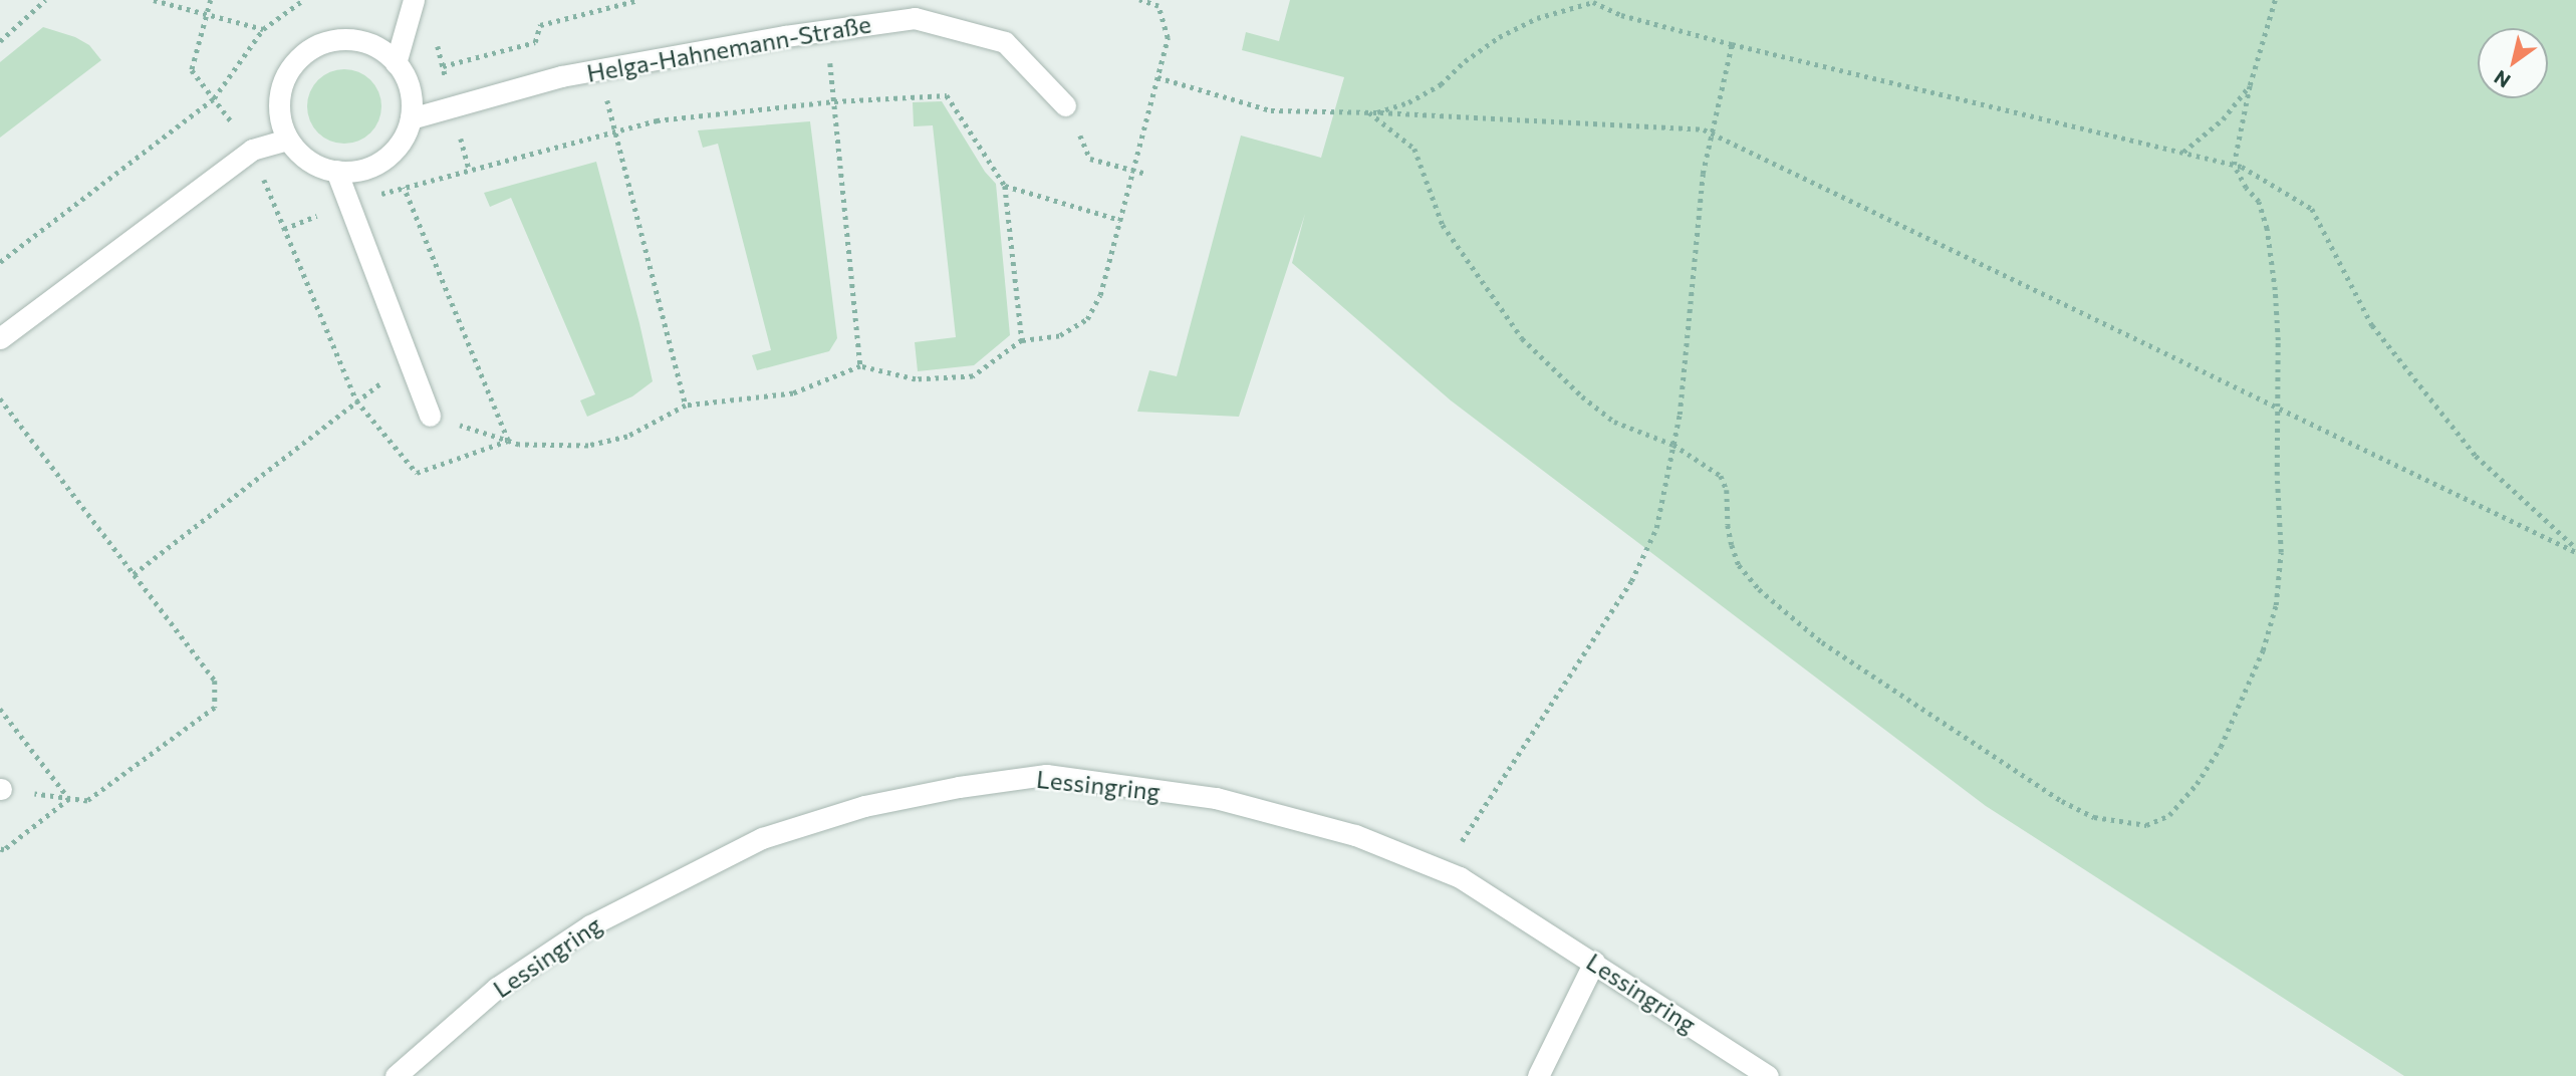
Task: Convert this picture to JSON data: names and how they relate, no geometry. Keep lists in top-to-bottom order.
{
  "streets": {
    "street": ["Helga-Hahnemann-Straße", "Lessingring"]
  },
  "north": "bottom left"
}
